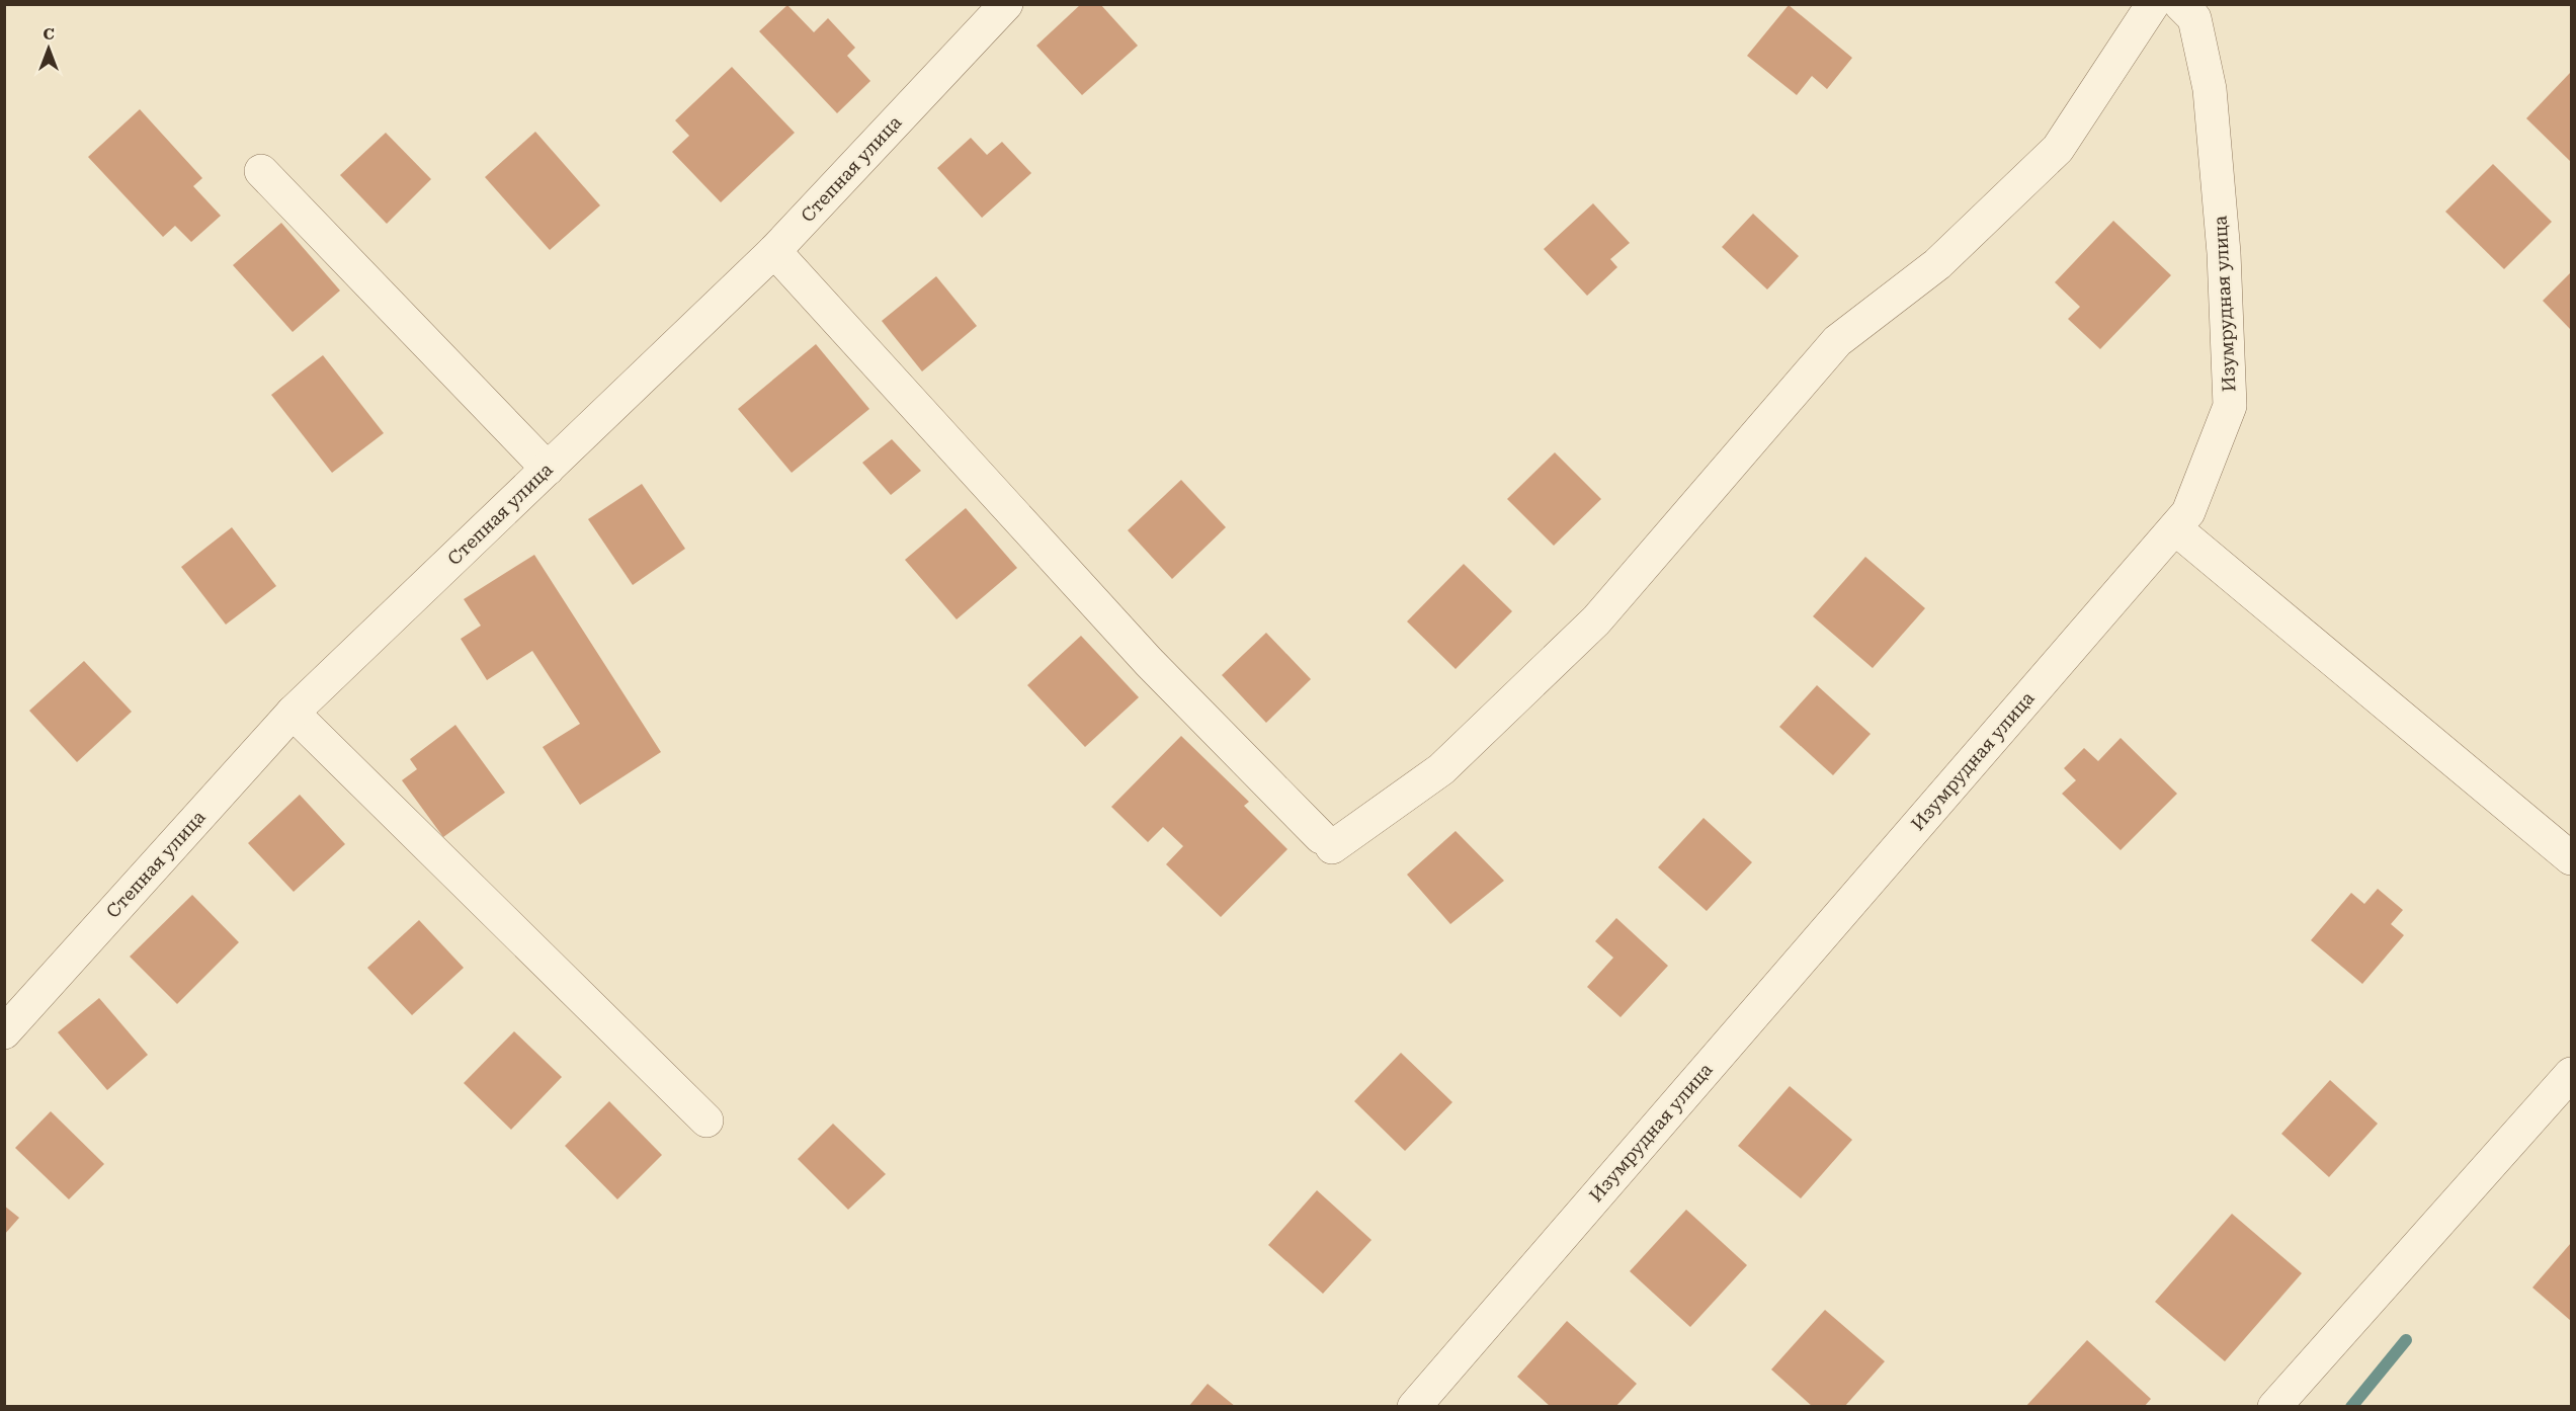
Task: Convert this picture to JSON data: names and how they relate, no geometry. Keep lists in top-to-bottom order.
{
  "streets": {
    "street": ["Степная улица", "Изумрудная улица"]
  },
  "north": "top"
}
